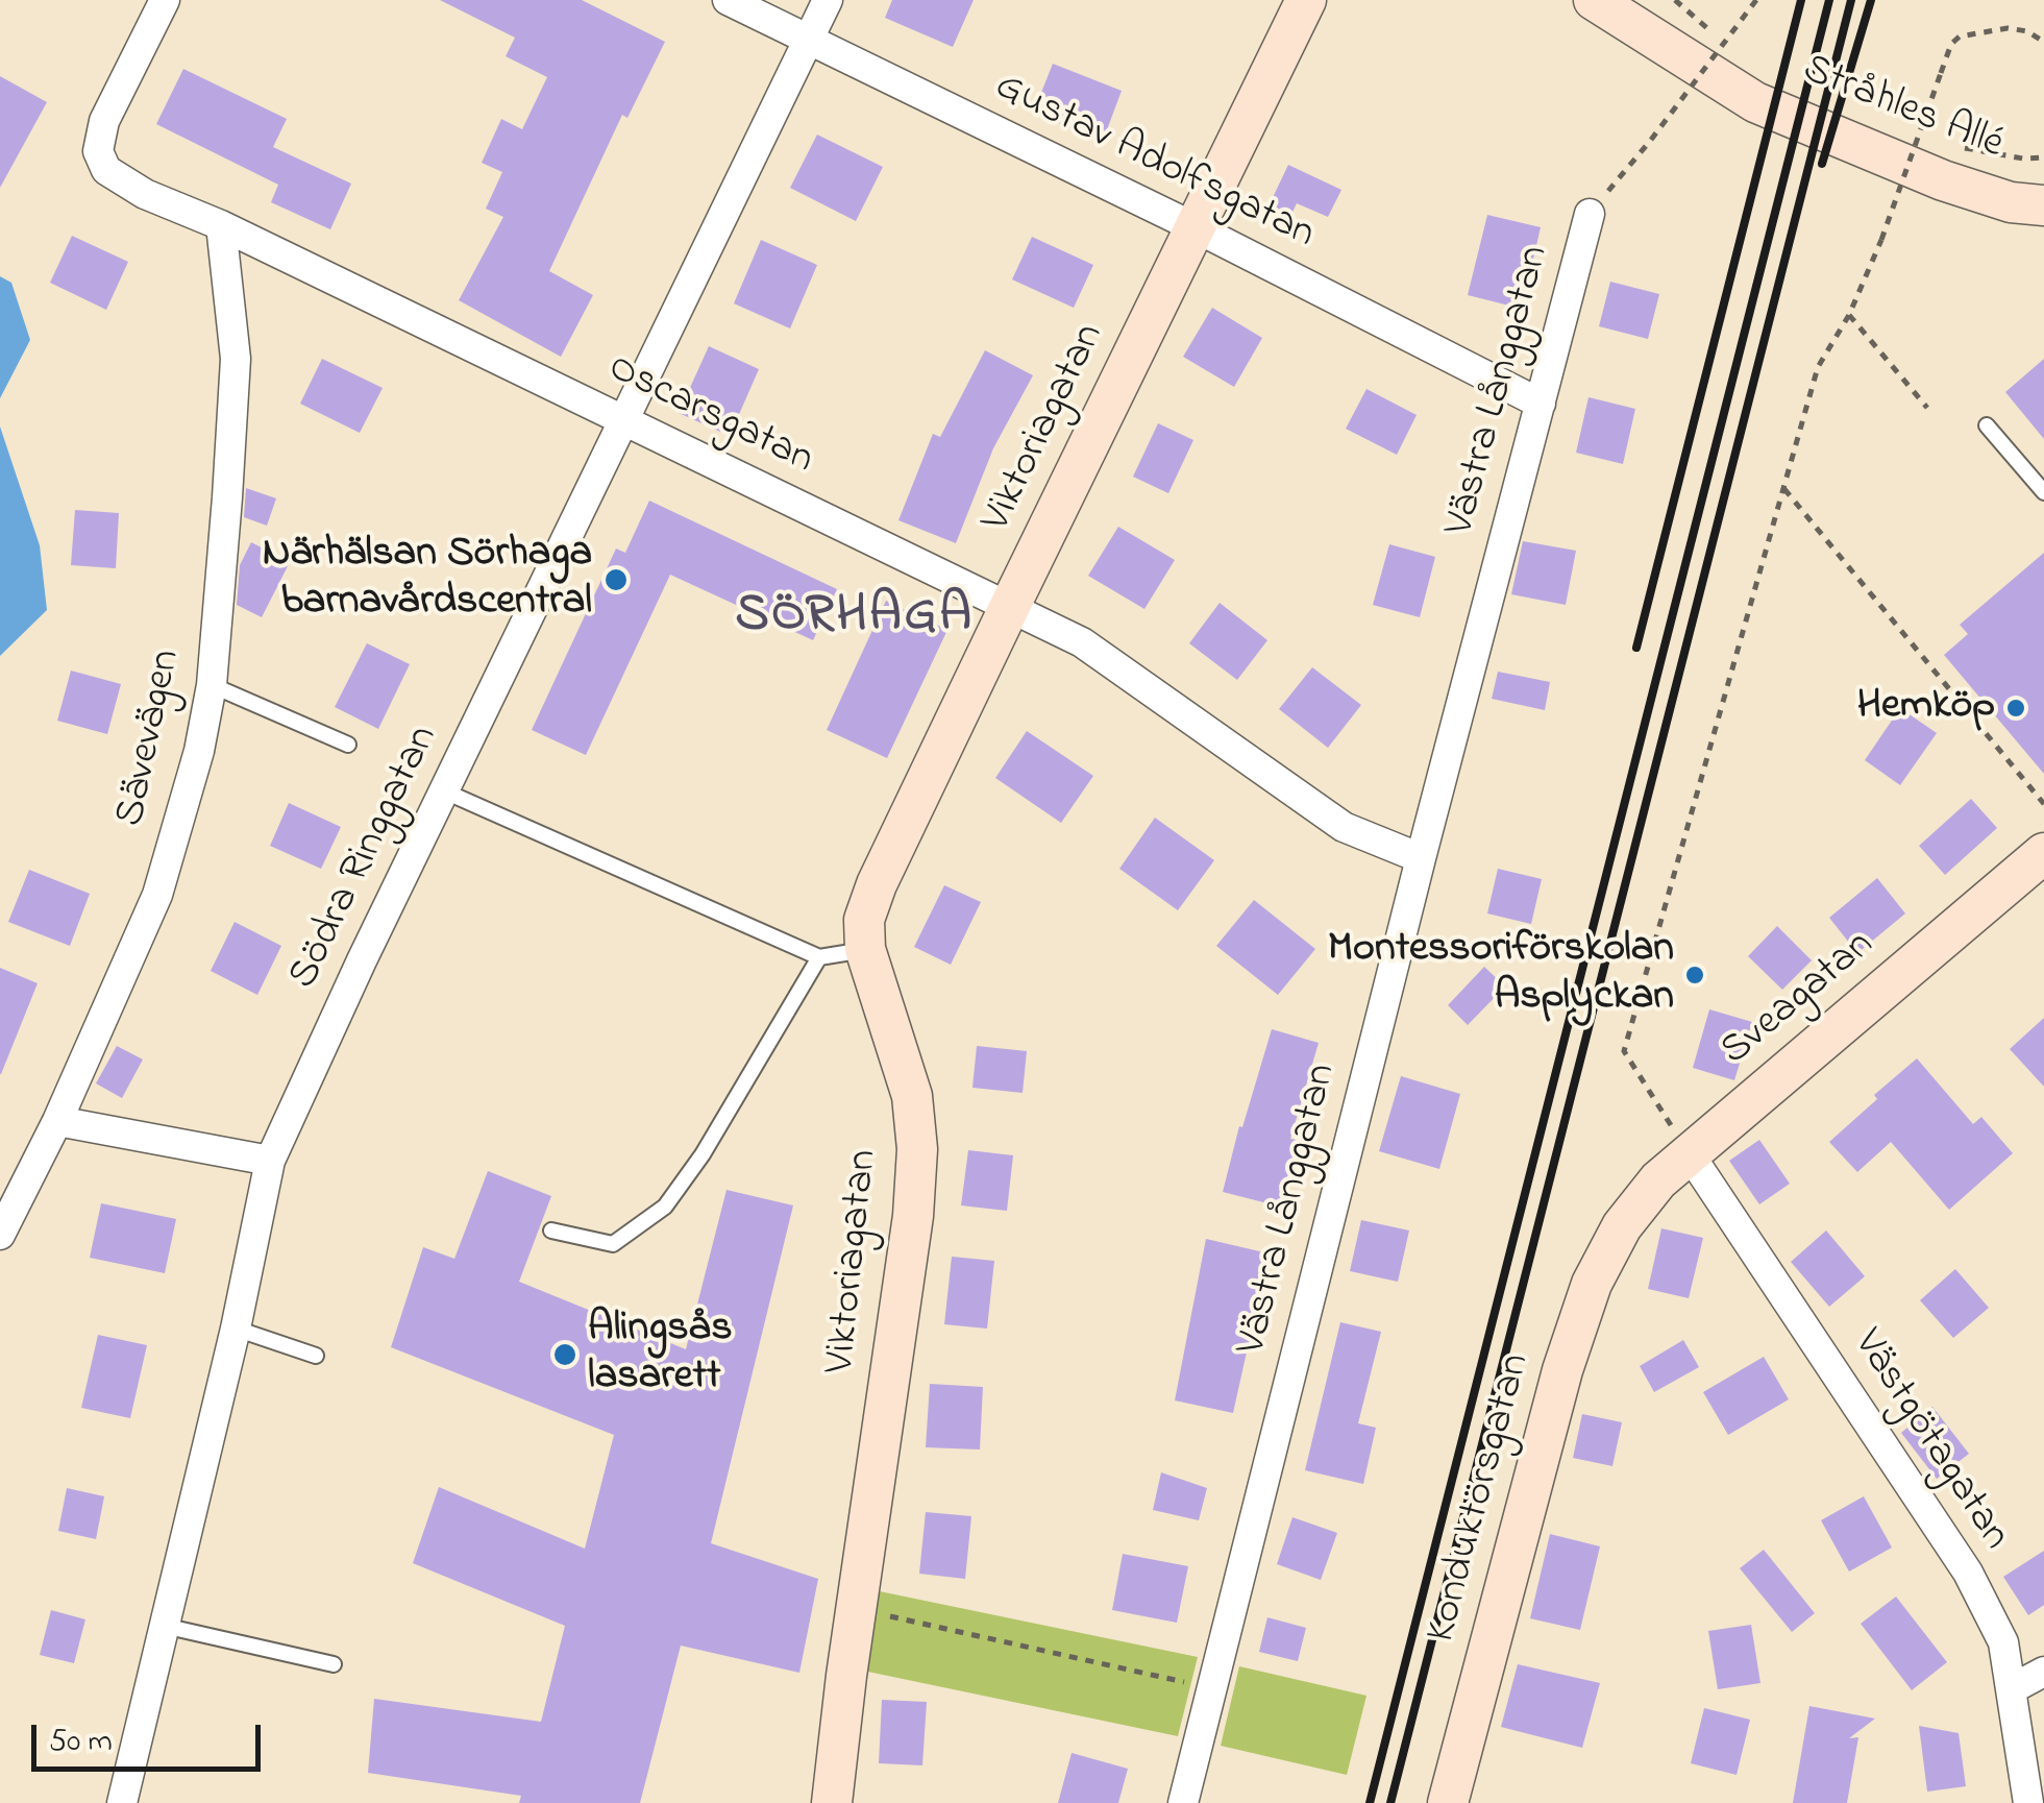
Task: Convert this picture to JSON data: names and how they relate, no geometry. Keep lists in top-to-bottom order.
{
  "streets": {
    "street": [
      "Stråhles Allé",
      "Gustav Adolfsgatan",
      "Västra Långgatan",
      "Oscarsgatan",
      "Viktoriagatan",
      "Sävevägen",
      "Södra Ringgatan",
      "Sveagatan",
      "Västgötagatan",
      "Konduktörsgatan"
    ]
  },
  "crossings": [
    ["Gustav Adolfsgatan", "Västra Långgatan"],
    ["Gustav Adolfsgatan", "Viktoriagatan"],
    ["Gustav Adolfsgatan", "Södra Ringgatan"],
    ["Västra Långgatan", "Oscarsgatan"],
    ["Oscarsgatan", "Viktoriagatan"],
    ["Oscarsgatan", "Sävevägen"],
    ["Oscarsgatan", "Södra Ringgatan"],
    ["Sveagatan", "Västgötagatan"],
    ["Sveagatan", "Konduktörsgatan"]
  ],
  "districts": ["SÖRHAGA"],
  "places": [
    "Närhälsan Sörhaga barnavårdscentral",
    "Hemköp",
    "Montessoriförskolan Asplyckan",
    "Alingsås lasarett"
  ],
  "scale_bar": "50 m"
}
